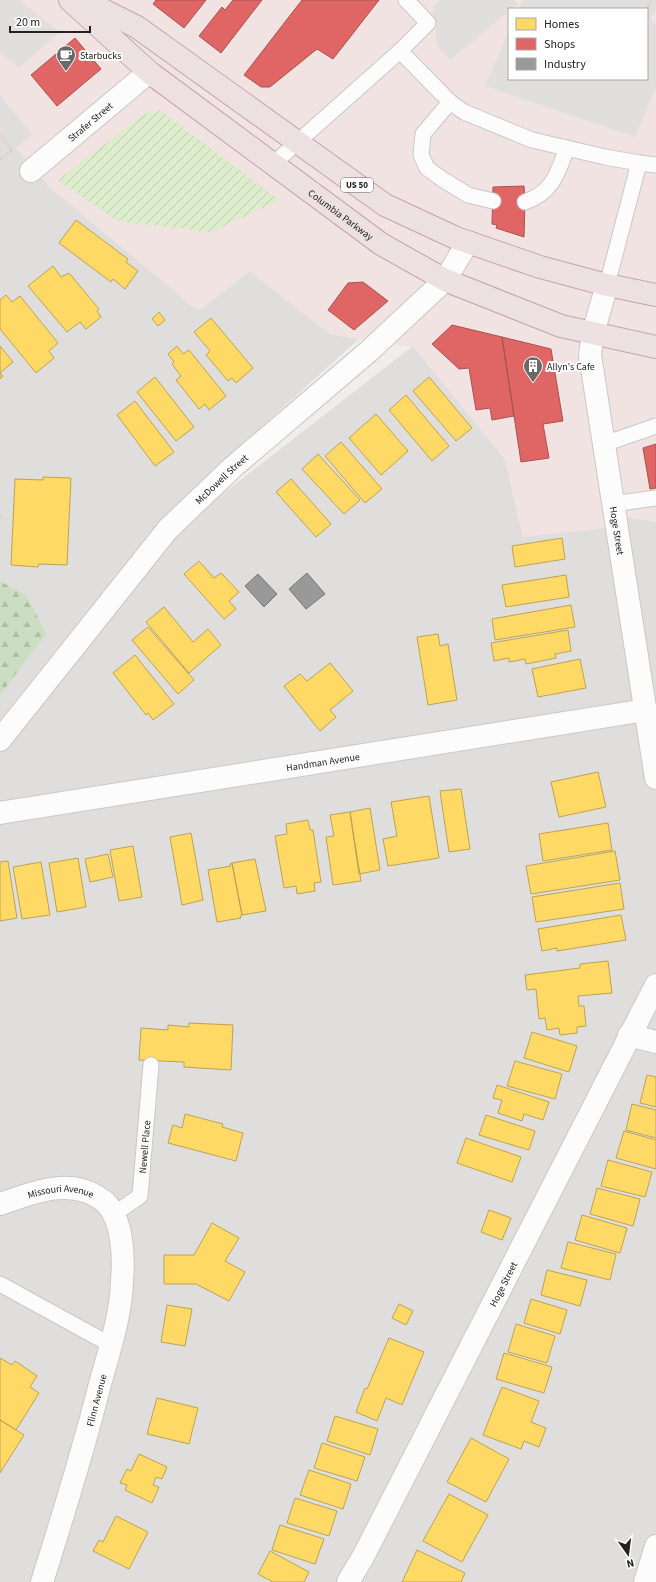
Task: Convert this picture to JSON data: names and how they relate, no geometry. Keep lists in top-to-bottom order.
{
  "streets": {
    "highway": ["US 50", "Columbia Parkway"],
    "street": [
      "Strafer Street",
      "McDowell Street",
      "Hoge Street",
      "Handman Avenue",
      "Missouri Avenue",
      "Flinn Avenue"
    ],
    "lane": ["Newell Place"]
  },
  "crossings": [
    ["Strafer Street", "Columbia Parkway"],
    ["US 50", "McDowell Street"],
    ["US 50", "Hoge Street"],
    ["Columbia Parkway", "McDowell Street"],
    ["Columbia Parkway", "Hoge Street"],
    ["Hoge Street", "Handman Avenue"],
    ["Newell Place", "Missouri Avenue"],
    ["Newell Place", "Flinn Avenue"],
    ["Missouri Avenue", "Flinn Avenue"]
  ],
  "places": {
    "cafe": ["Starbucks"],
    "building": ["Allyn's Cafe"]
  },
  "legend": ["Homes", "Shops", "Industry"],
  "scale_bar": "20 m",
  "north": "bottom"
}
